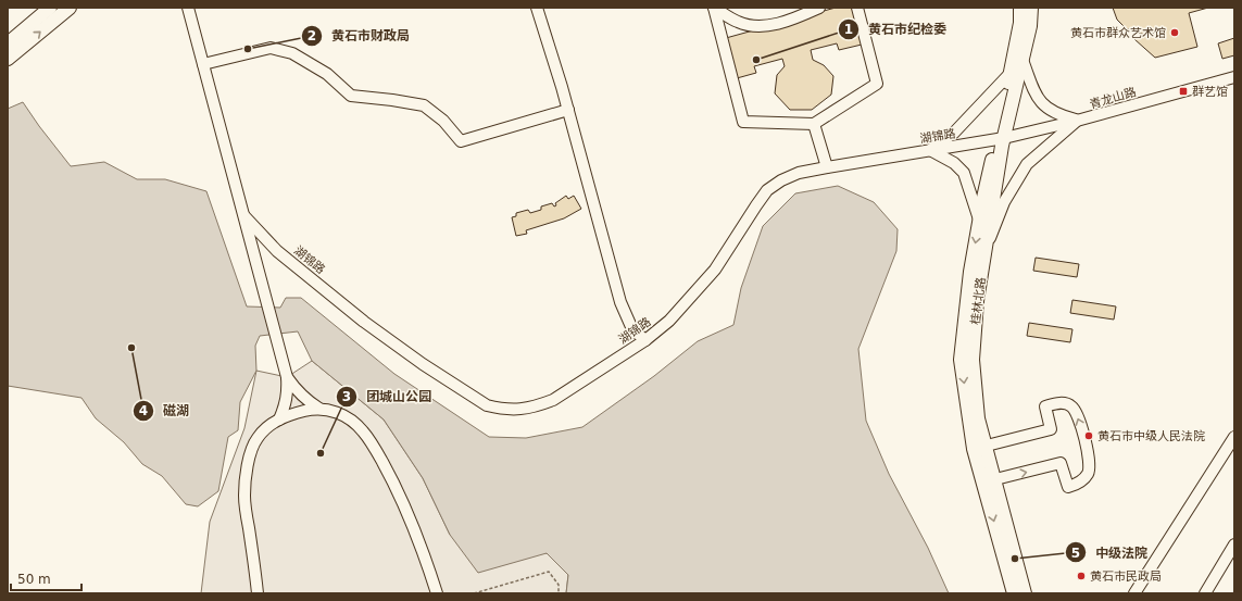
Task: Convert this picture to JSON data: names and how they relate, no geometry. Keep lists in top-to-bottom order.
{
  "streets": {
    "main road": ["桂林北路"],
    "street": ["青龙山路", "湖锦路"]
  },
  "crossings": [
    ["青龙山路", "湖锦路"],
    ["青龙山路", "桂林北路"],
    ["湖锦路", "桂林北路"]
  ],
  "places": {
    "other": [
      "黄石市群众艺术馆",
      "黄石市财政局",
      "黄石市纪检委",
      "磁湖",
      "黄石市中级人民法院",
      "团城山公园",
      "中级法院",
      "黄石市民政局"
    ],
    "transit": ["群艺馆"]
  },
  "scale_bar": "50 m"
}
